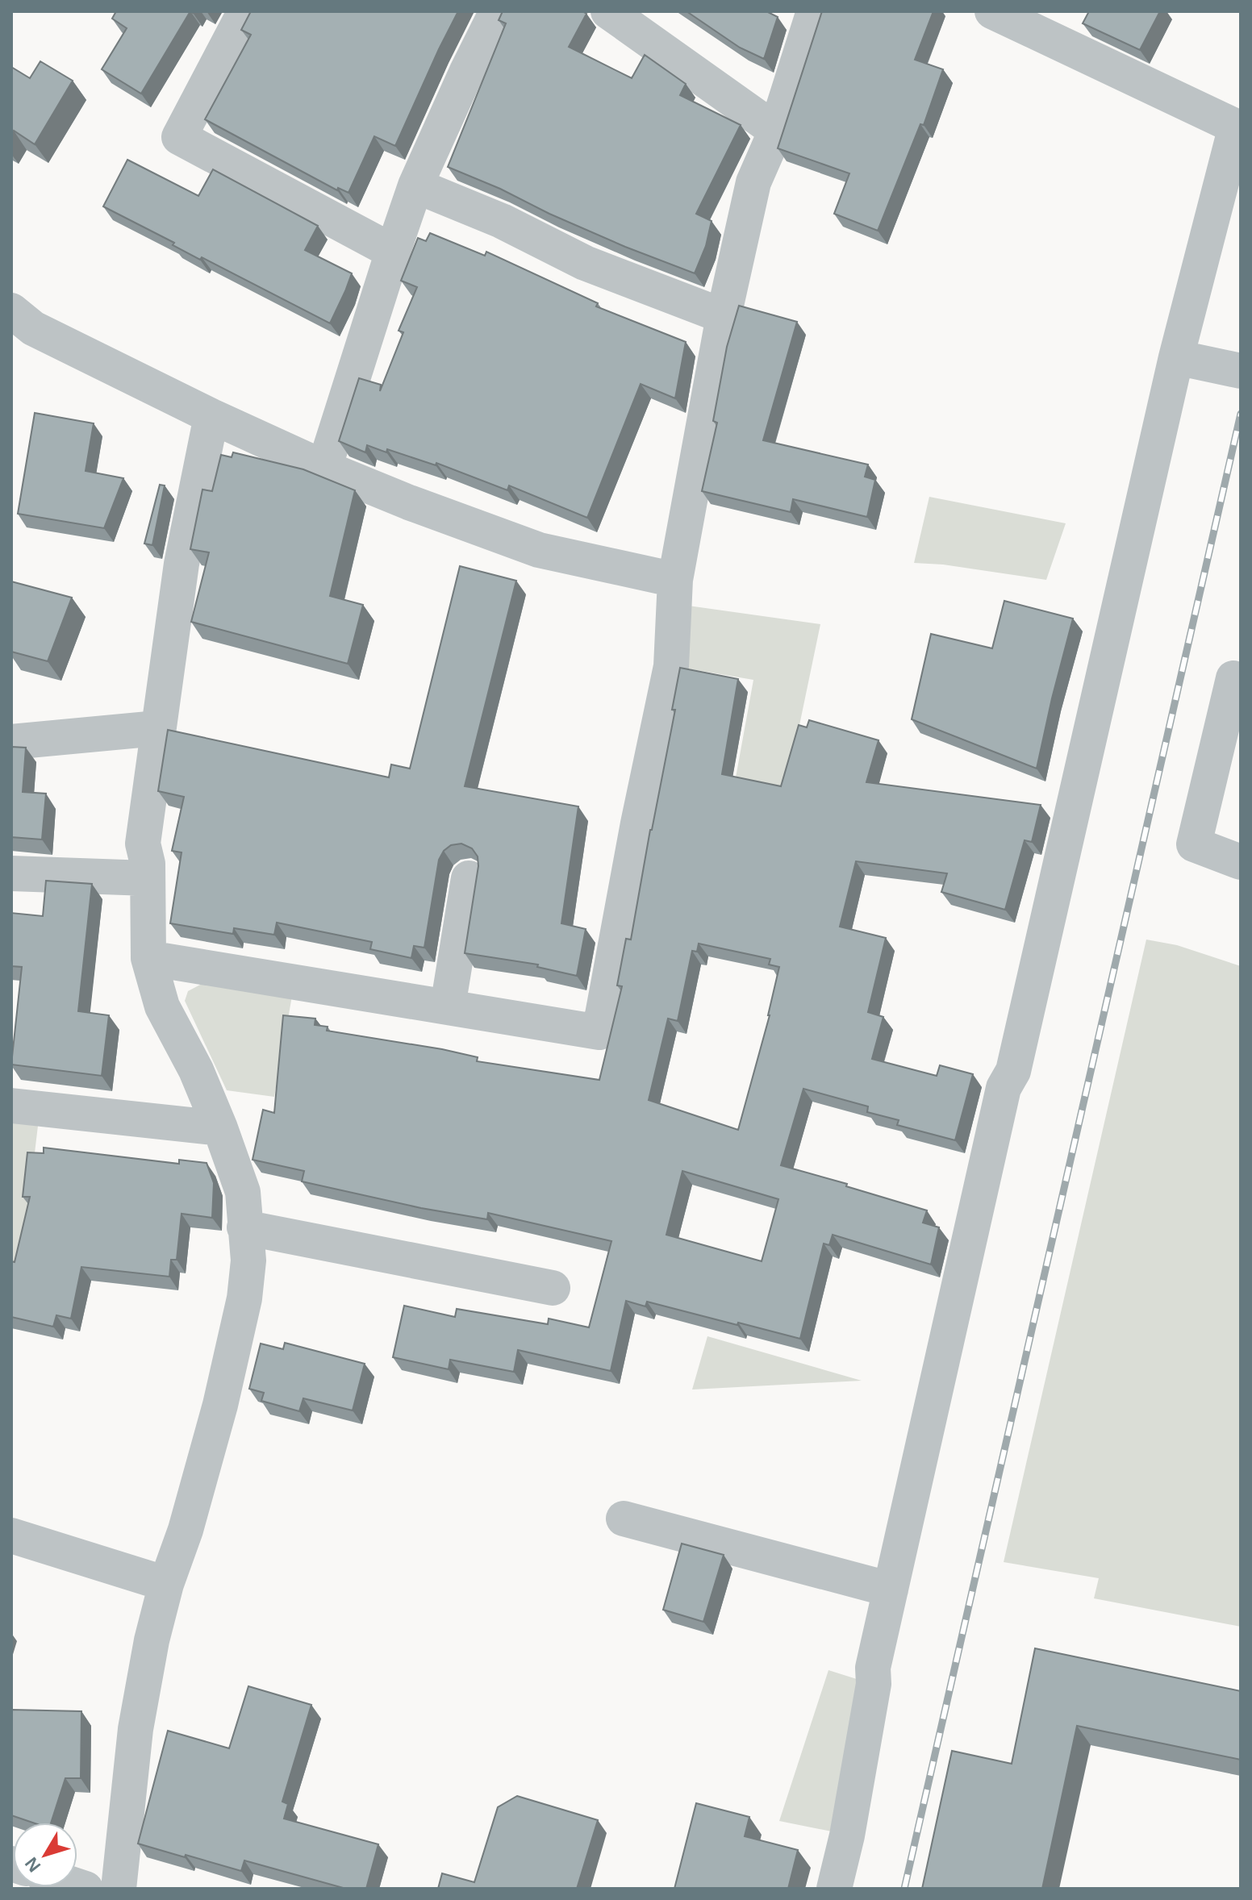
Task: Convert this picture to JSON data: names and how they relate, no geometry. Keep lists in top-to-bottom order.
{
  "north": "bottom left"
}
